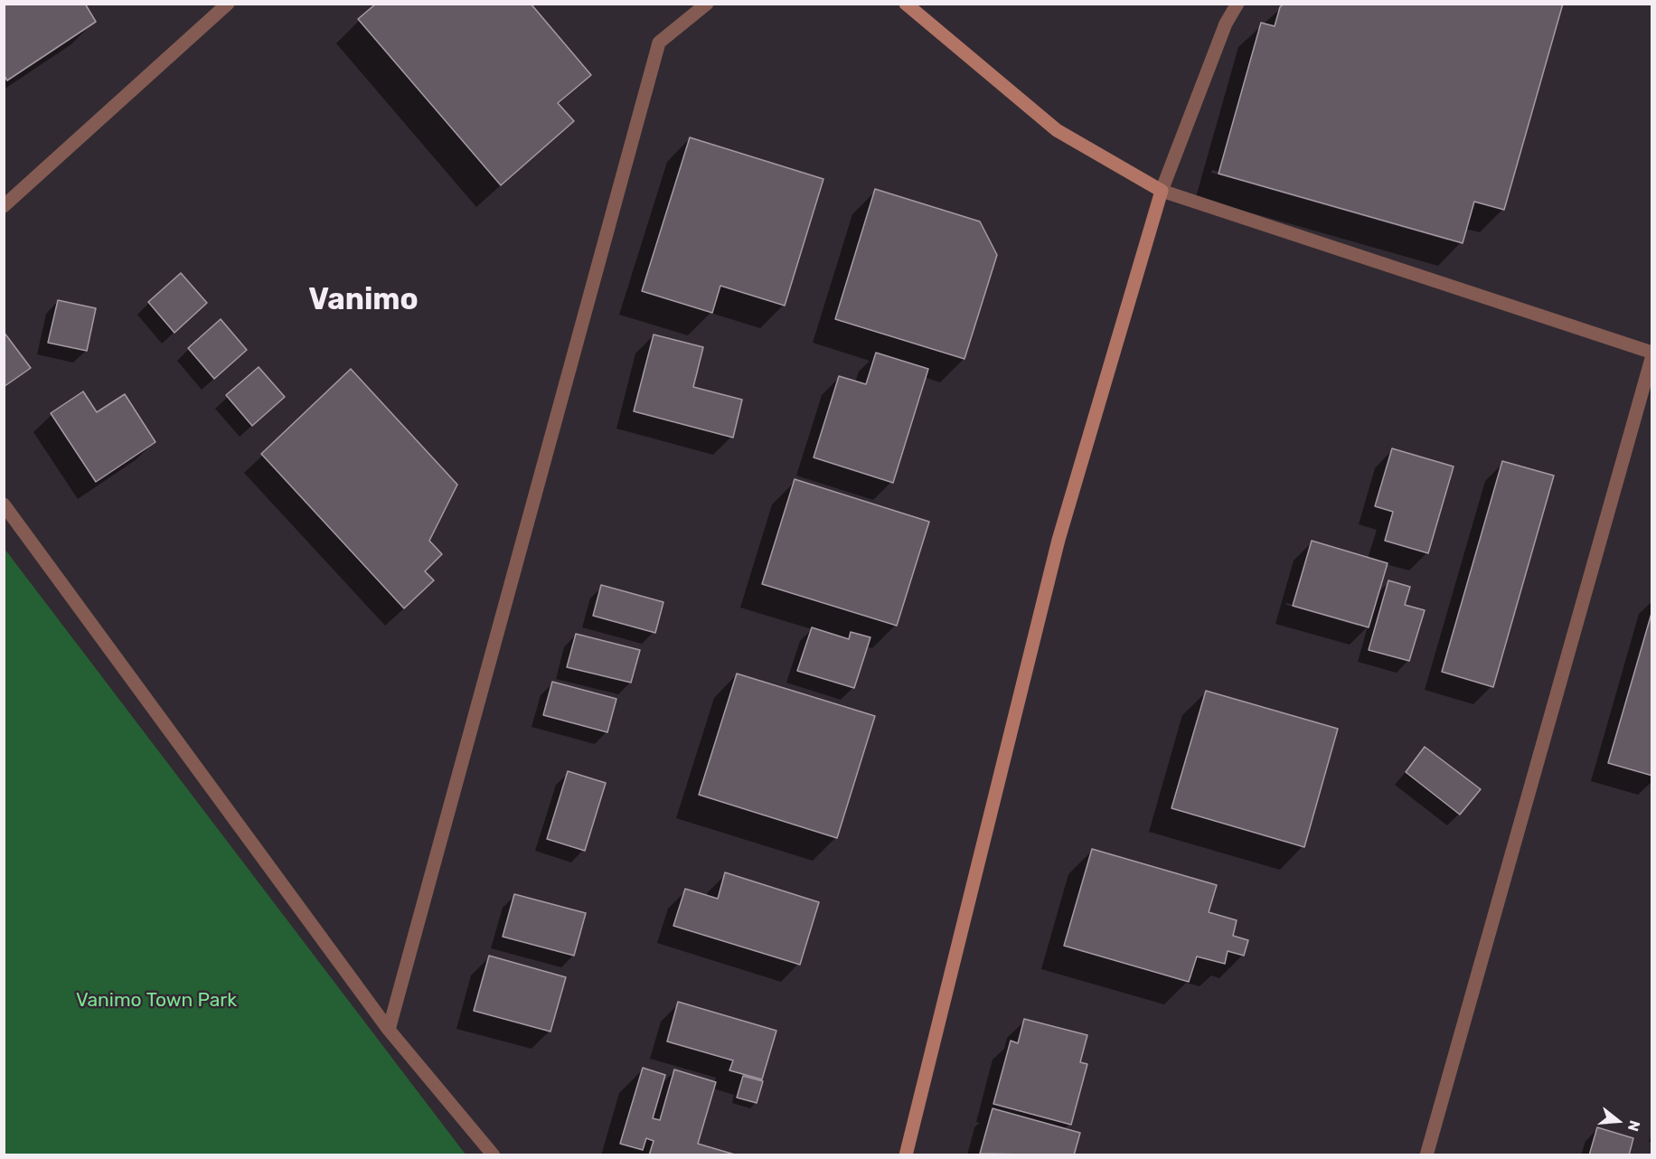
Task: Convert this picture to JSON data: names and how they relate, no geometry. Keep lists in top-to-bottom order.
{
  "districts": ["Vanimo"],
  "parks": ["Vanimo Town Park"],
  "north": "right"
}
